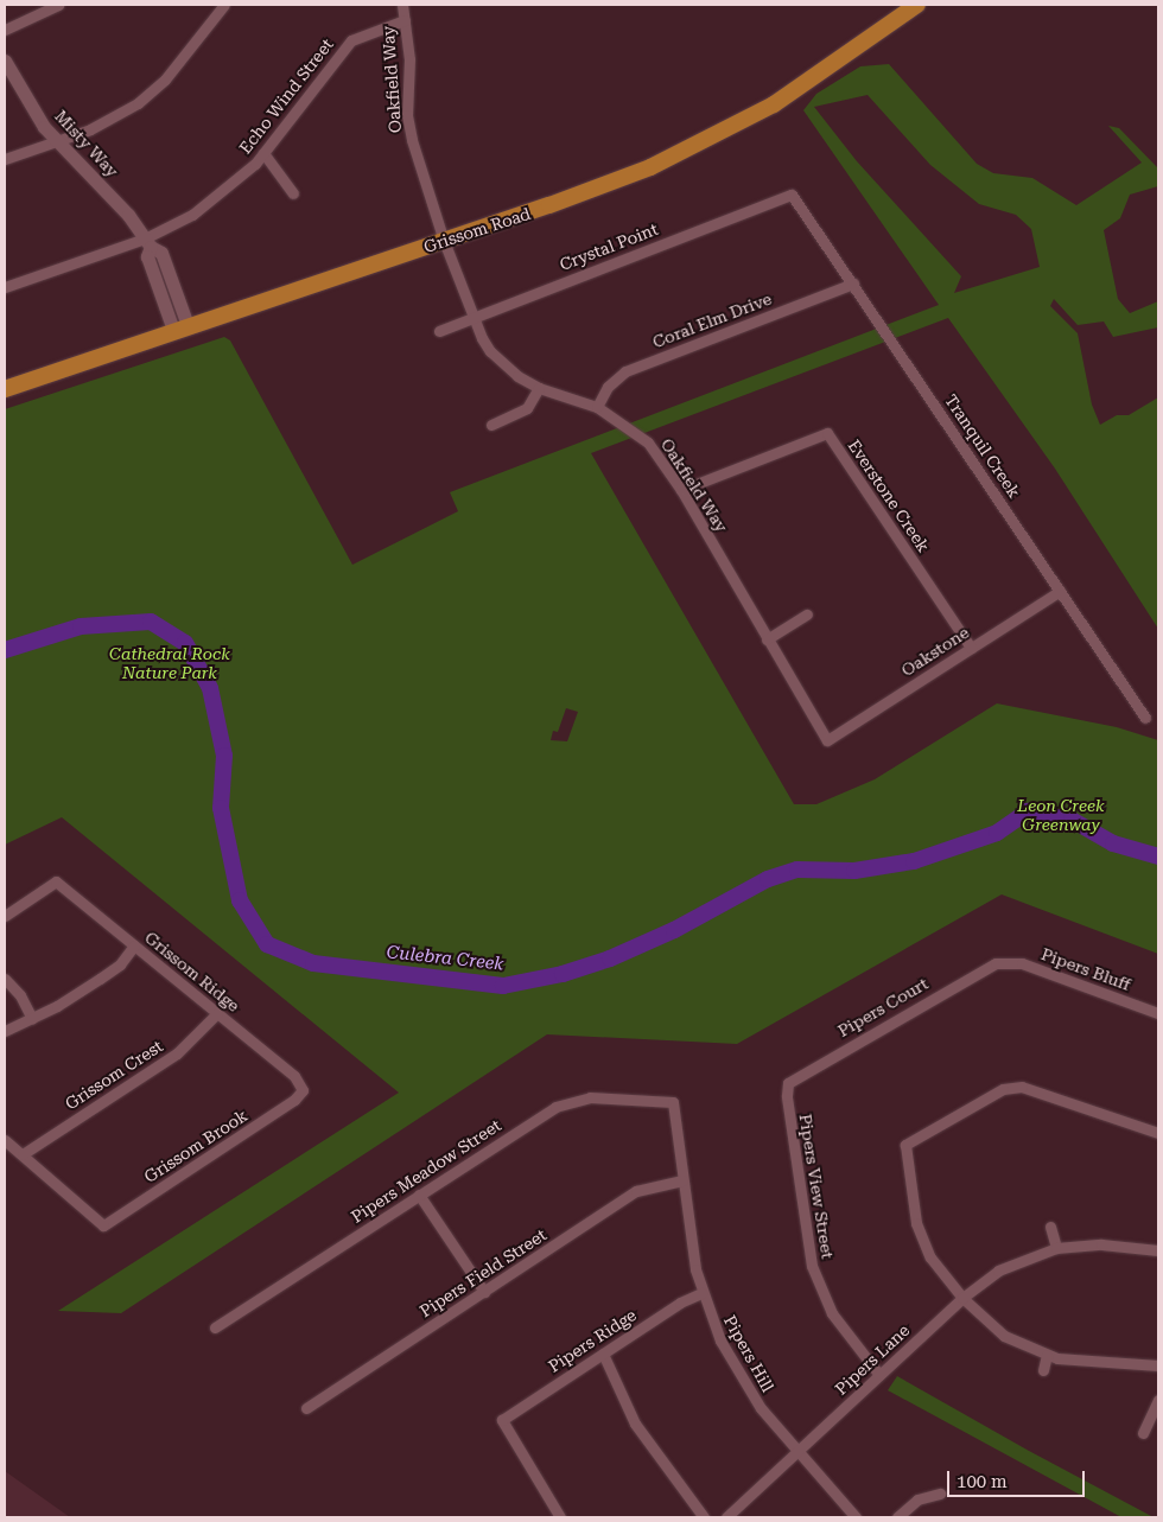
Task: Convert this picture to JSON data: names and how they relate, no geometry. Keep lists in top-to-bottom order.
{
  "streets": {
    "main road": ["Grissom Road"],
    "street": [
      "Oakfield Way",
      "Echo Wind Street",
      "Misty Way",
      "Crystal Point",
      "Coral Elm Drive",
      "Tranquil Creek",
      "Everstone Creek",
      "Oakstone",
      "Pipers Bluff",
      "Grissom Ridge",
      "Pipers Court",
      "Grissom Crest",
      "Grissom Brook",
      "Pipers Meadow Street",
      "Pipers View Street",
      "Pipers Field Street",
      "Pipers Ridge",
      "Pipers Hill",
      "Pipers Lane"
    ]
  },
  "crossings": [
    ["Oakfield Way", "Echo Wind Street"],
    ["Oakfield Way", "Grissom Road"],
    ["Oakfield Way", "Crystal Point"],
    ["Oakfield Way", "Coral Elm Drive"],
    ["Oakfield Way", "Everstone Creek"],
    ["Oakfield Way", "Oakstone"],
    ["Echo Wind Street", "Misty Way"],
    ["Crystal Point", "Tranquil Creek"],
    ["Coral Elm Drive", "Tranquil Creek"],
    ["Tranquil Creek", "Oakstone"],
    ["Everstone Creek", "Oakstone"],
    ["Pipers Bluff", "Pipers Court"],
    ["Grissom Ridge", "Grissom Crest"],
    ["Grissom Ridge", "Grissom Brook"],
    ["Pipers Court", "Pipers View Street"],
    ["Grissom Crest", "Grissom Brook"],
    ["Pipers Meadow Street", "Pipers Hill"],
    ["Pipers View Street", "Pipers Lane"],
    ["Pipers Field Street", "Pipers Hill"],
    ["Pipers Ridge", "Pipers Hill"],
    ["Pipers Hill", "Pipers Lane"]
  ],
  "water": ["Culebra Creek"],
  "parks": ["Cathedral Rock Nature Park", "Leon Creek Greenway"],
  "scale_bar": "100 m"
}
